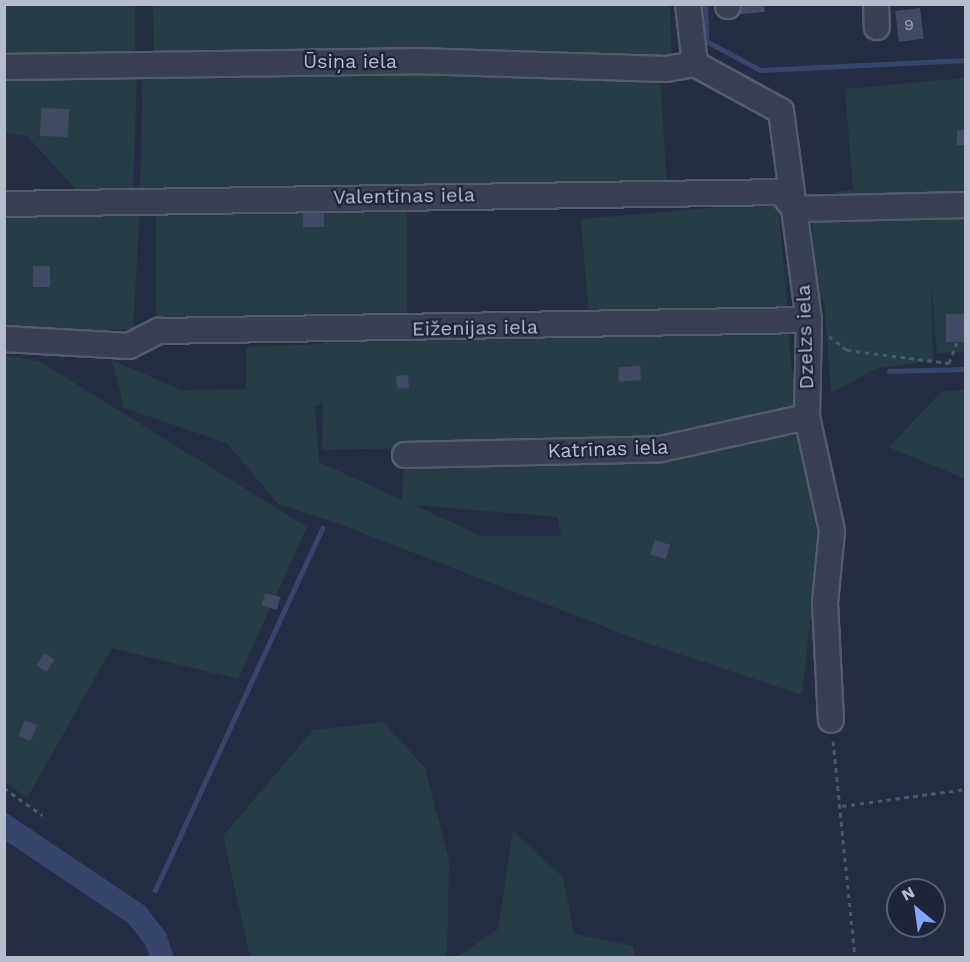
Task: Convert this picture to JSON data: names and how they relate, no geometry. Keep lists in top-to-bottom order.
{
  "streets": {
    "street": [
      "Ūsiņa iela",
      "Valentīnas iela",
      "Eiženijas iela",
      "Dzelzs iela",
      "Katrīnas iela"
    ]
  },
  "crossings": [
    ["Ūsiņa iela", "Dzelzs iela"],
    ["Valentīnas iela", "Dzelzs iela"],
    ["Eiženijas iela", "Dzelzs iela"],
    ["Dzelzs iela", "Katrīnas iela"]
  ],
  "house_numbers": ["9"],
  "north": "top left"
}
